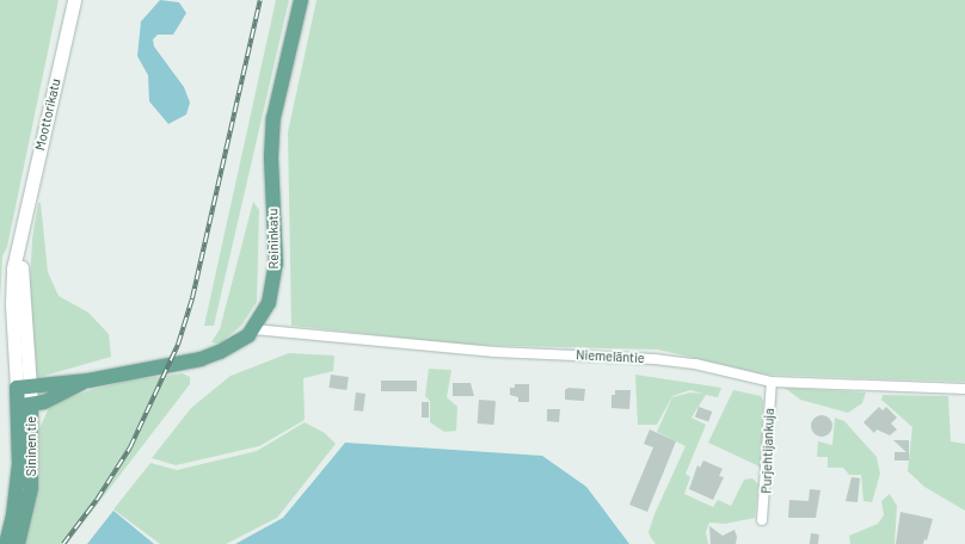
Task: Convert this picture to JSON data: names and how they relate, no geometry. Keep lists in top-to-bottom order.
{
  "streets": {
    "main road": ["Moottorikatu", "Reininkatu", "Sininen tie"],
    "street": ["Niemeläntie", "Purjehtijankuja"]
  },
  "crossings": [
    ["Moottorikatu", "Reininkatu"],
    ["Moottorikatu", "Sininen tie"],
    ["Reininkatu", "Niemeläntie"],
    ["Reininkatu", "Sininen tie"],
    ["Niemeläntie", "Purjehtijankuja"]
  ]
}
